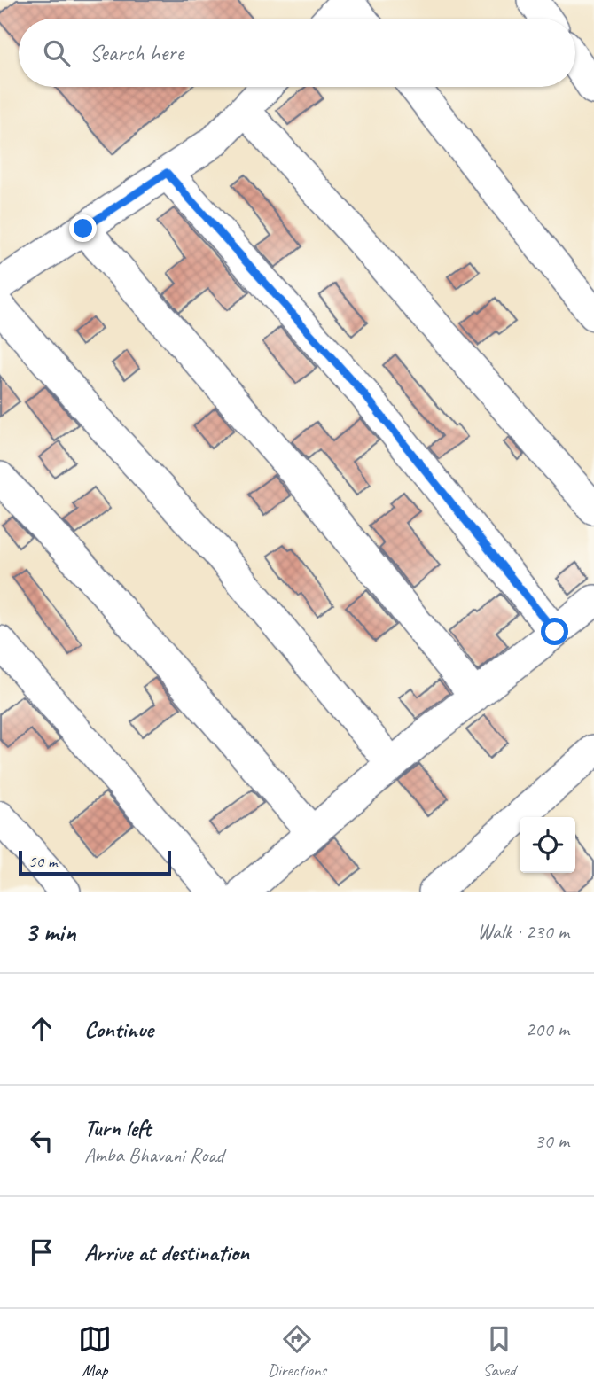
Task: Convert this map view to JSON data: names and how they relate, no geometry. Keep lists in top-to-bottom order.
{
  "scale_bar": "50 m",
  "page": {
    "search": "Search here",
    "scale": "50 m",
    "heading": ["3 min", "Walk · 230 m"],
    "list": [
      ["Continue", "200 m"],
      ["Turn left", "Amba Bhavani Road", "30 m"],
      "Arrive at destination"
    ],
    "nav": ["Map", "Directions", "Saved"]
  }
}
